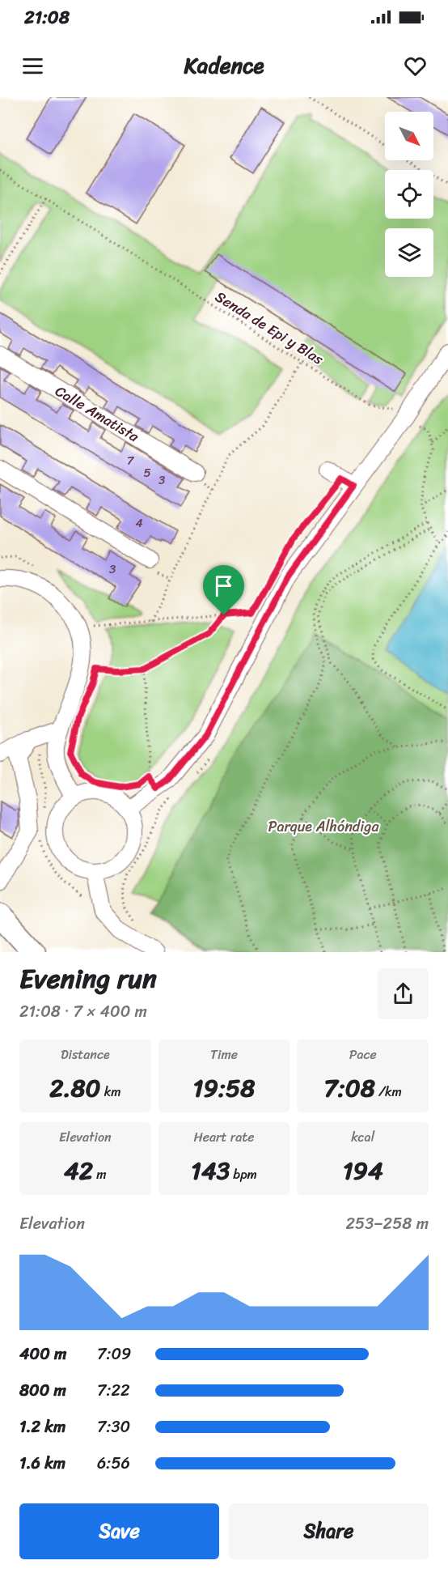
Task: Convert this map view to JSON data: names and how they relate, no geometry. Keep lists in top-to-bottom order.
{
  "streets": {
    "street": ["Calle Amatista"],
    "path": ["Senda de Epi y Blas"]
  },
  "parks": ["Parque Alhóndiga"],
  "house_numbers": [
    "7",
    "5",
    "3",
    "4",
    "3"
  ],
  "north": "bottom right",
  "page": {
    "status": "21:08",
    "header": "Kadence",
    "heading": ["Evening run", "21:08 · 7 × 400 m"],
    "stats": [
      ["Distance", "2.80 km"],
      ["Time", "19:58"],
      ["Pace", "7:08 /km"],
      ["Elevation", "42 m"],
      ["Heart rate", "143 bpm"],
      ["kcal", "194"]
    ],
    "chart": ["Elevation", "253–258 m"],
    "list": [
      {
        "name": "400 m",
        "note": "7:09"
      },
      {
        "name": "800 m",
        "note": "7:22"
      },
      {
        "name": "1.2 km",
        "note": "7:30"
      },
      {
        "name": "1.6 km",
        "note": "6:56"
      }
    ],
    "buttons": ["Save", "Share"]
  }
}
